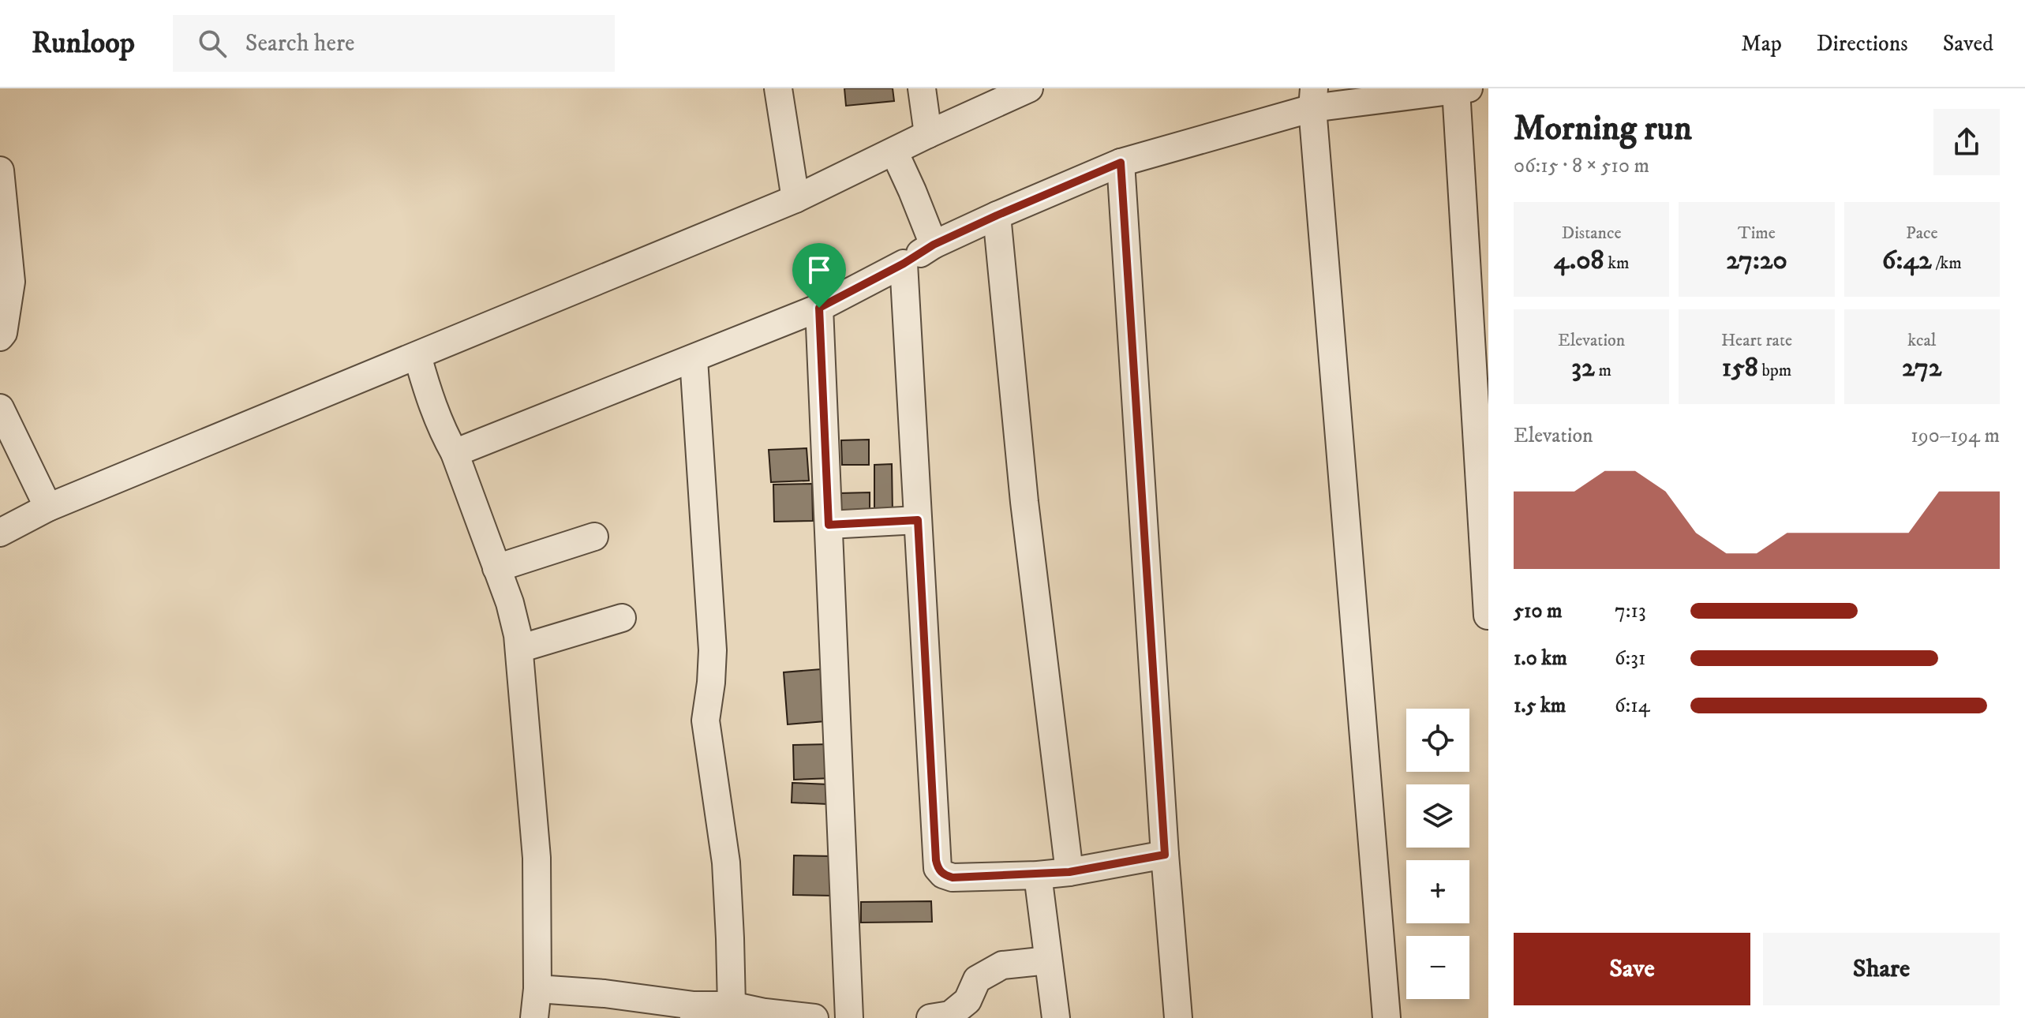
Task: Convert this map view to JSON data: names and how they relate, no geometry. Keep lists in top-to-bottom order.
{
  "page": {
    "header": "Runloop",
    "search": "Search here",
    "nav": ["Map", "Directions", "Saved"],
    "heading": ["Morning run", "06:15 · 8 × 510 m"],
    "stats": [
      ["Distance", "4.08 km"],
      ["Time", "27:20"],
      ["Pace", "6:42 /km"],
      ["Elevation", "32 m"],
      ["Heart rate", "158 bpm"],
      ["kcal", "272"]
    ],
    "chart": ["Elevation", "190–194 m"],
    "list": [
      {
        "name": "510 m",
        "note": "7:13"
      },
      {
        "name": "1.0 km",
        "note": "6:31"
      },
      {
        "name": "1.5 km",
        "note": "6:14"
      }
    ],
    "map_buttons": ["+", "−"],
    "buttons": ["Save", "Share"]
  }
}
